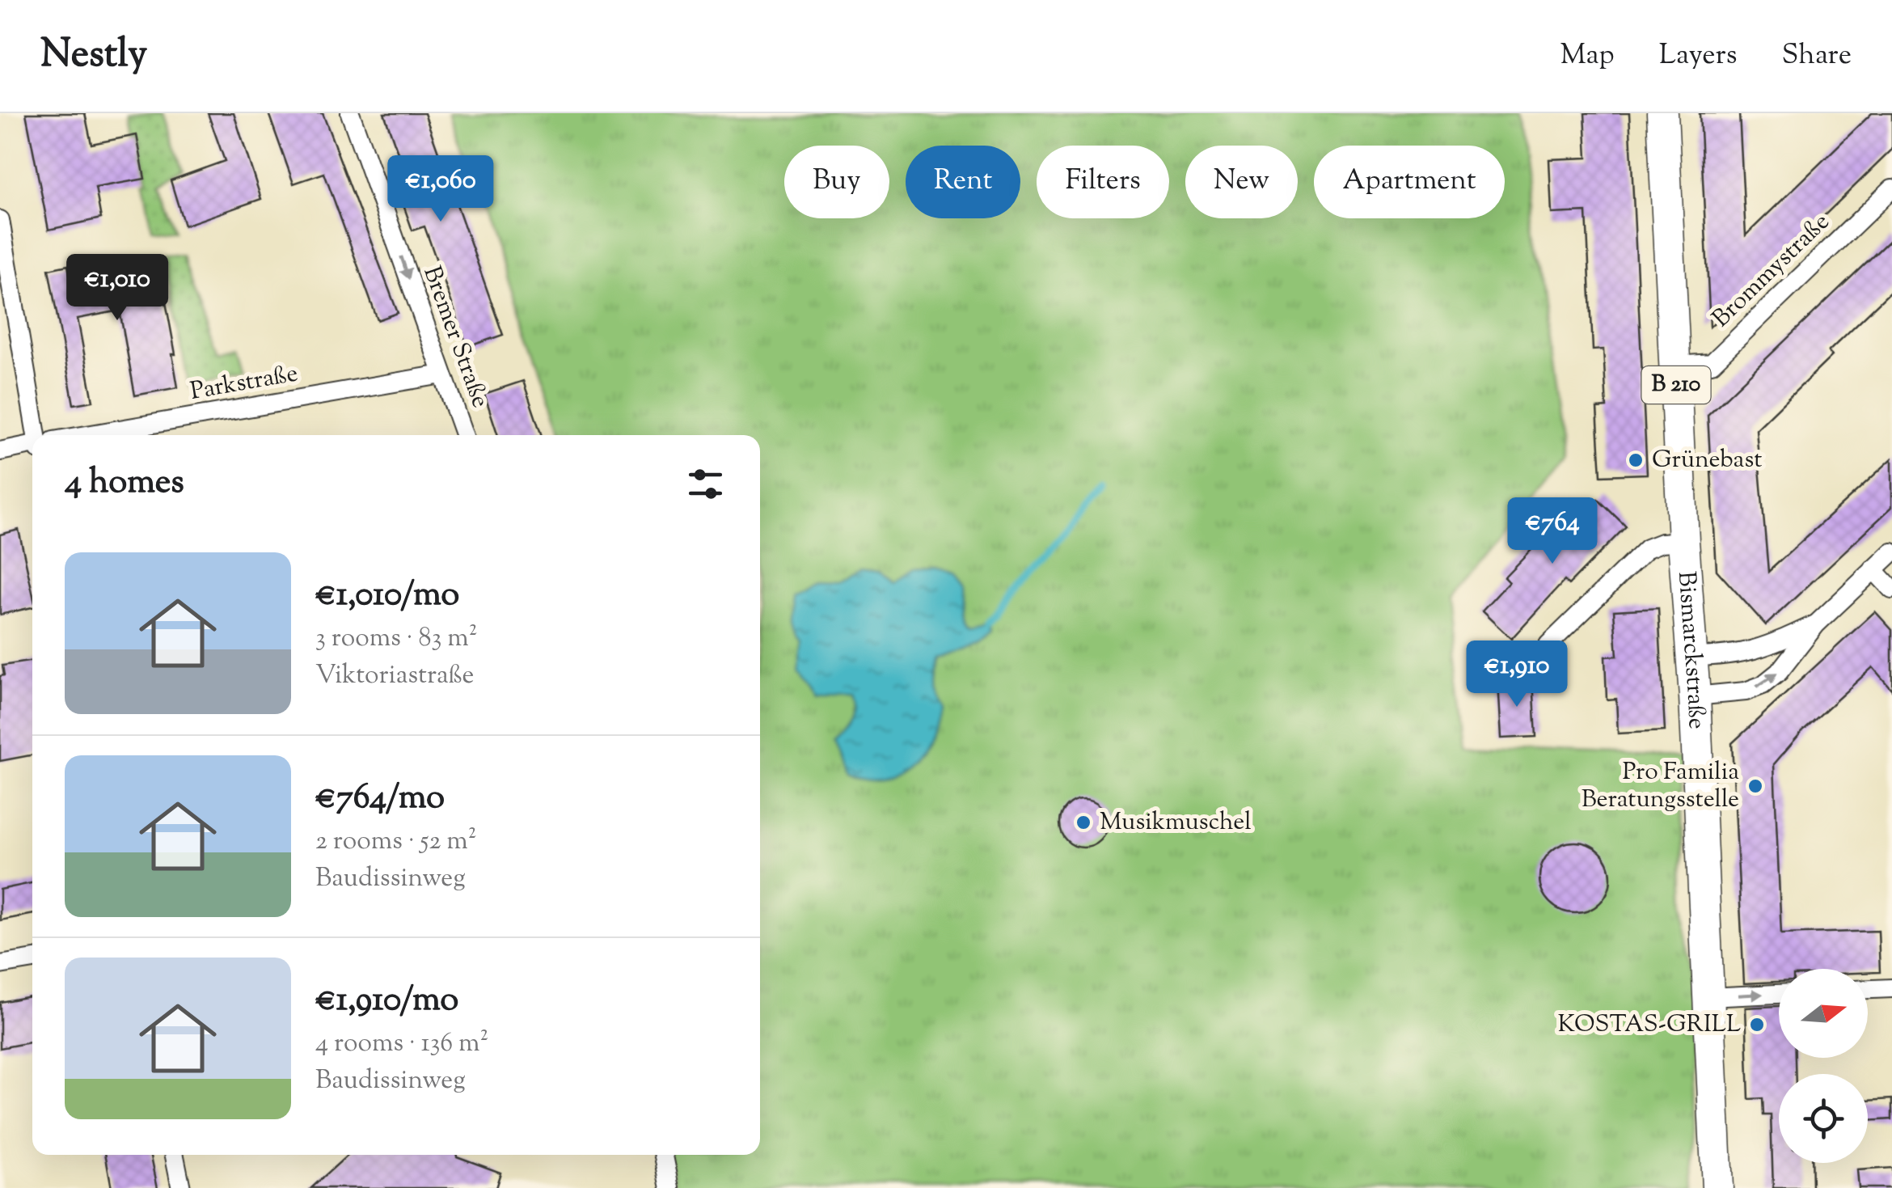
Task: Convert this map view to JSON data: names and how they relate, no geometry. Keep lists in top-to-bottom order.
{
  "streets": {
    "main road": ["B 210", "Bismarckstraße"],
    "street": ["Brommystraße", "Bremer Straße", "Parkstraße"]
  },
  "crossings": [
    ["Brommystraße", "Bismarckstraße"],
    ["Bremer Straße", "Parkstraße"]
  ],
  "one_way": ["Bremer Straße"],
  "places": [
    "Grünebast",
    "Pro Familia Beratungsstelle",
    "Musikmuschel",
    "KOSTAS-GRILL"
  ],
  "north": "right",
  "page": {
    "header": "Nestly",
    "nav": ["Map", "Layers", "Share"],
    "chip": [
      "Buy",
      "Rent",
      "Filters",
      "New",
      "Apartment"
    ],
    "price": [
      "€1,060",
      "€1,010",
      "€764",
      "€1,910"
    ],
    "heading": "4 homes",
    "list": [
      {
        "name": "€1,010/mo",
        "note": "3 rooms · 83 m² · Viktoriastraße"
      },
      {
        "name": "€764/mo",
        "note": "2 rooms · 52 m² · Baudissinweg"
      },
      {
        "name": "€1,910/mo",
        "note": "4 rooms · 136 m² · Baudissinweg"
      }
    ]
  }
}
